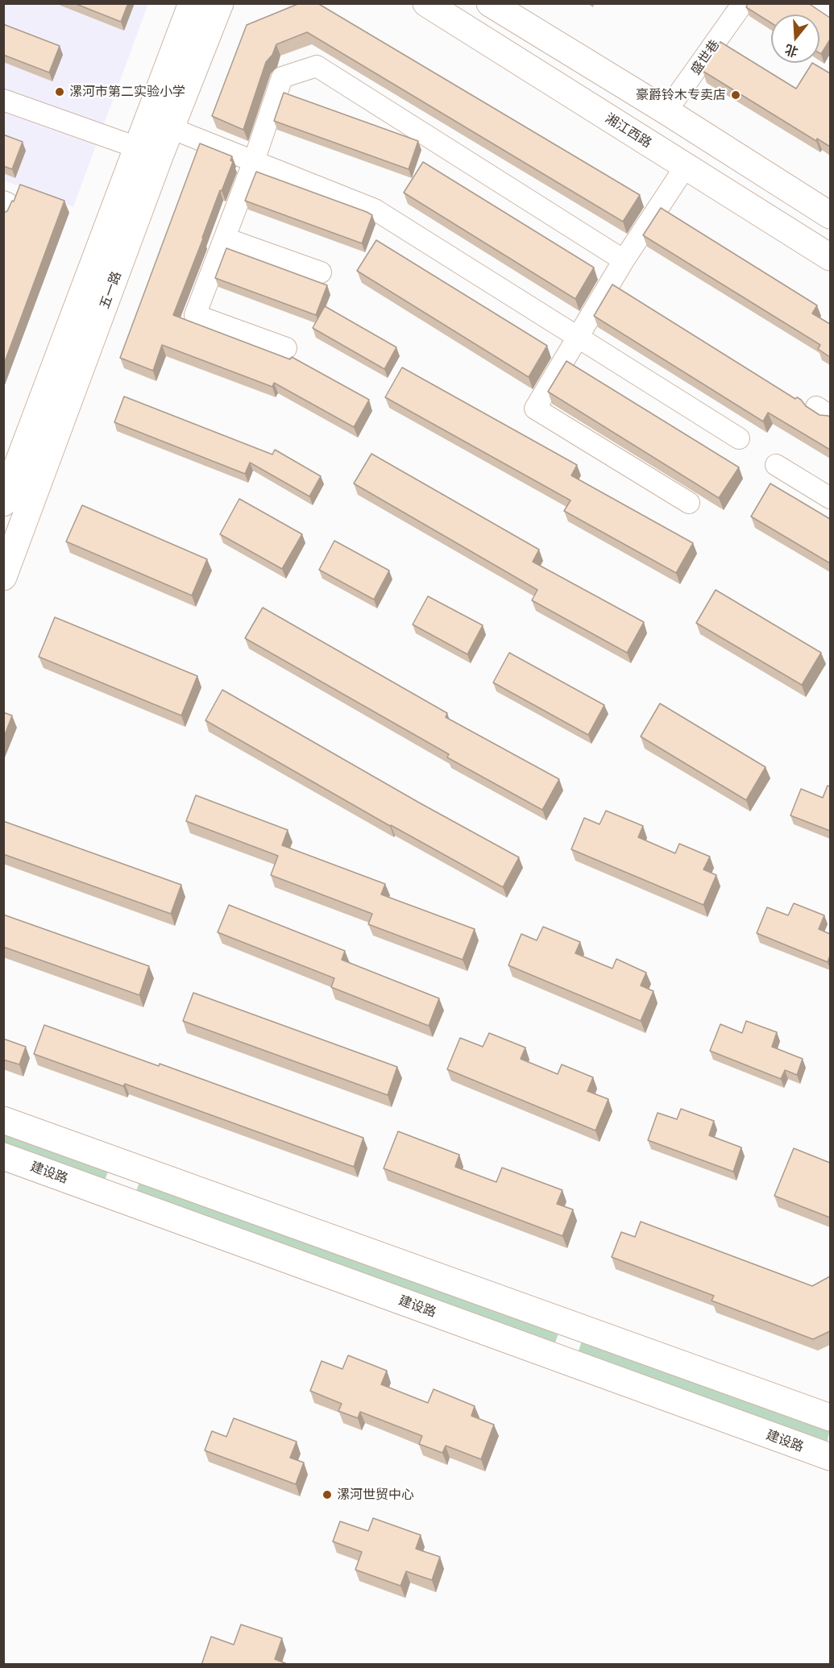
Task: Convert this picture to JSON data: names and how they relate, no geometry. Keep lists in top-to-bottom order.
{
  "streets": {
    "street": [
      "盛世巷",
      "湘江西路",
      "五一路",
      "建设路"
    ]
  },
  "places": ["漯河市第二实验小学", "豪爵铃木专卖店", "漯河世贸中心"],
  "north": "bottom"
}
